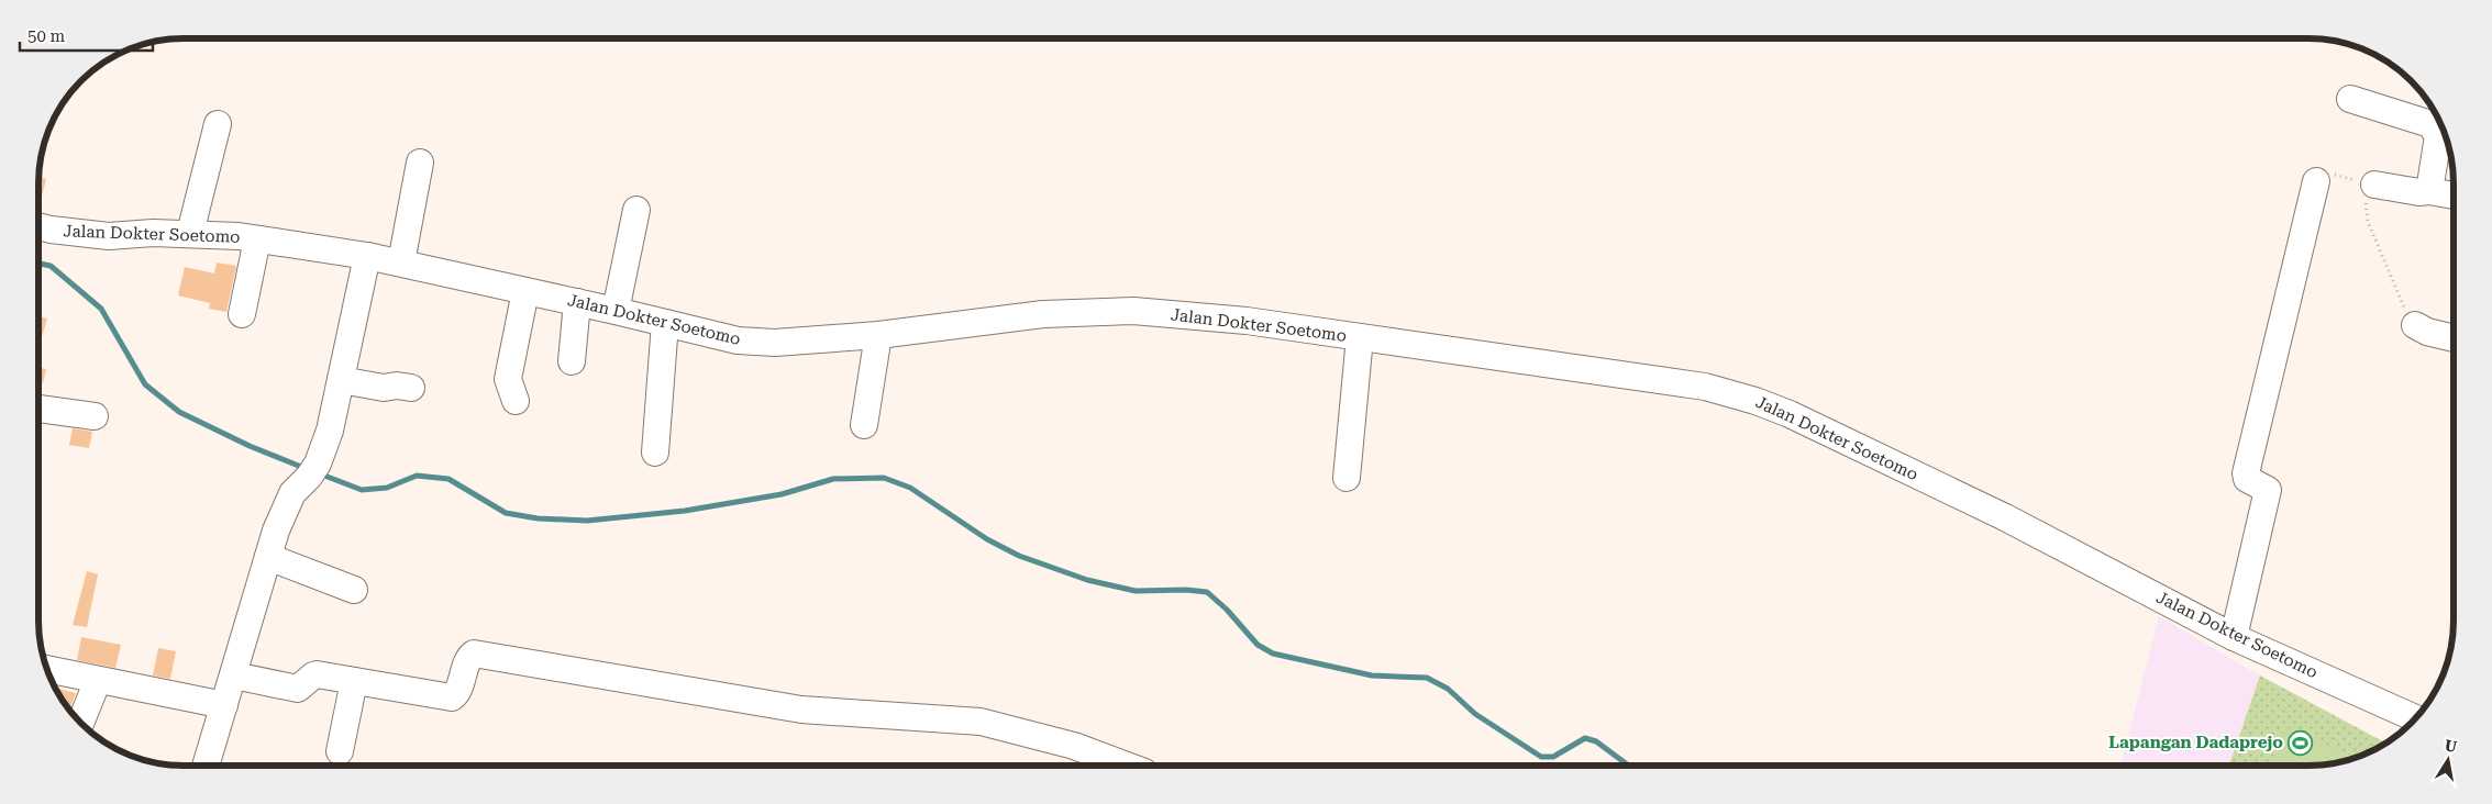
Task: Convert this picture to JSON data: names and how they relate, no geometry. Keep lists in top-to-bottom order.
{
  "streets": {
    "street": ["Jalan Dokter Soetomo"]
  },
  "places": {
    "sports": ["Lapangan Dadaprejo"]
  },
  "scale_bar": "50 m",
  "north": "top"
}
